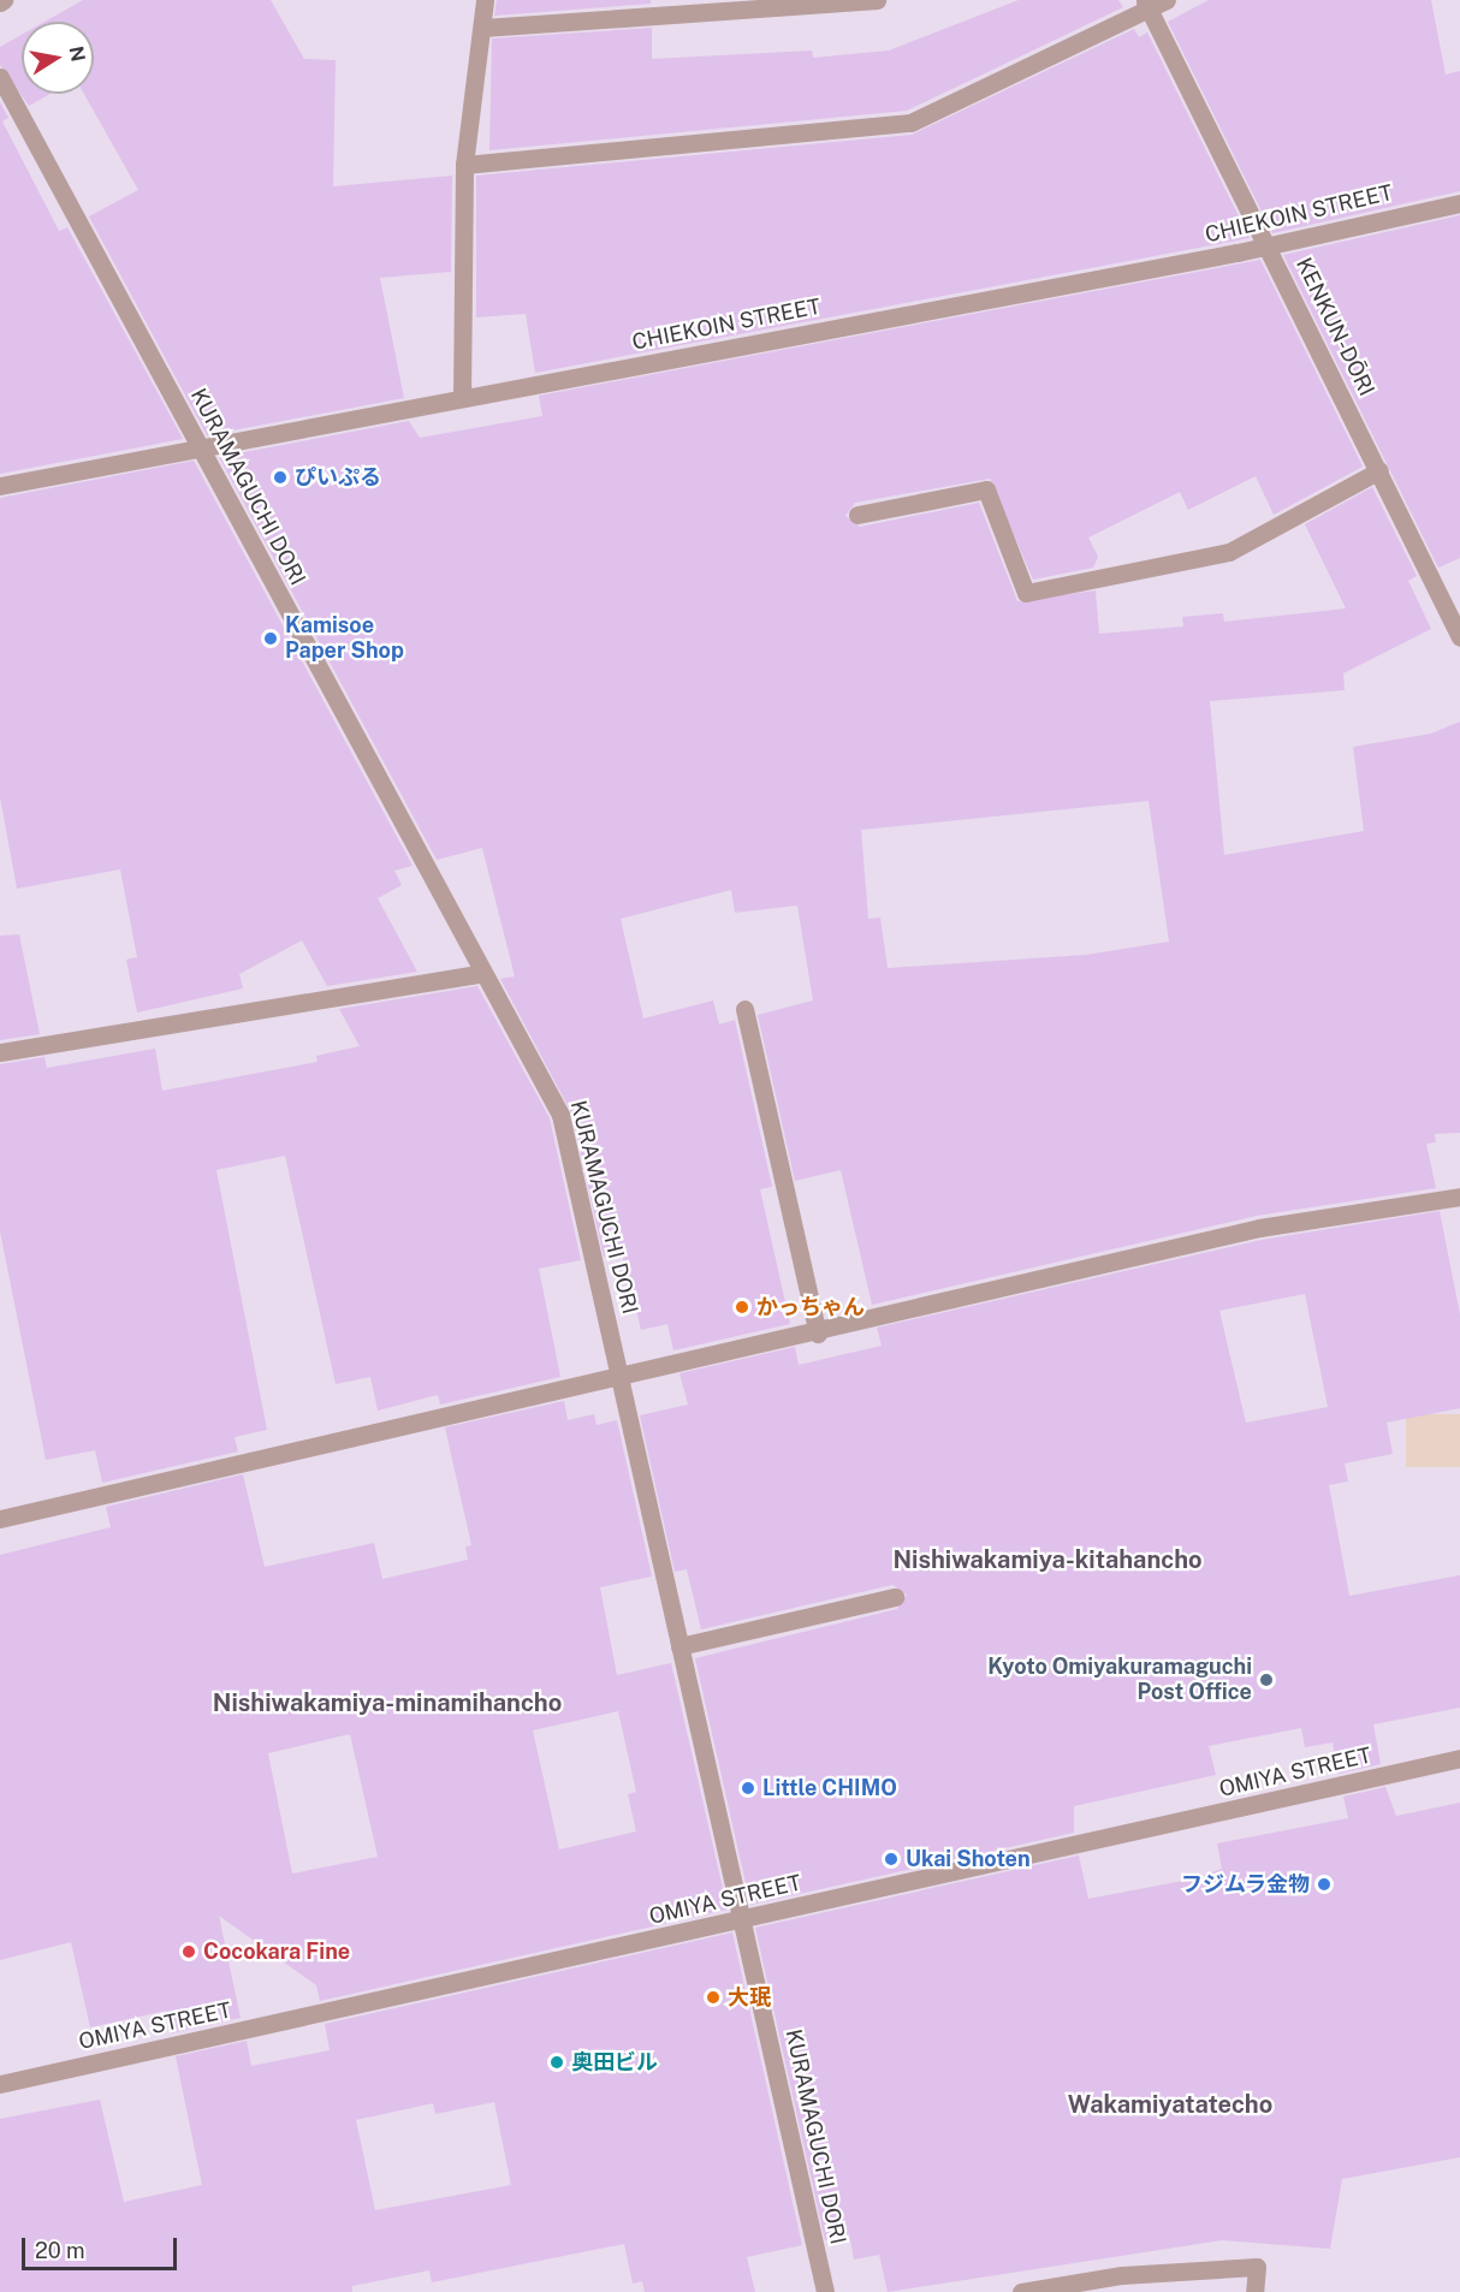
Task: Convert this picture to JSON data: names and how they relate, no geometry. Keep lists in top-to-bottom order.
{
  "streets": {
    "street": [
      "CHIEKOIN STREET",
      "KENKUN-DŌRI",
      "KURAMAGUCHI DORI",
      "OMIYA STREET"
    ]
  },
  "crossings": [
    ["CHIEKOIN STREET", "KENKUN-DŌRI"],
    ["CHIEKOIN STREET", "KURAMAGUCHI DORI"],
    ["KURAMAGUCHI DORI", "OMIYA STREET"]
  ],
  "districts": ["Nishiwakamiya-kitahancho", "Nishiwakamiya-minamihancho", "Wakamiyatatecho"],
  "places": [
    "ぴいぷる",
    "Kamisoe Paper Shop",
    "かっちゃん",
    "Kyoto Omiyakuramaguchi Post Office",
    "Little CHIMO",
    "Ukai Shoten",
    "フジムラ金物",
    "Cocokara Fine",
    "大珉",
    "奥田ビル"
  ],
  "scale_bar": "20 m",
  "north": "right"
}
